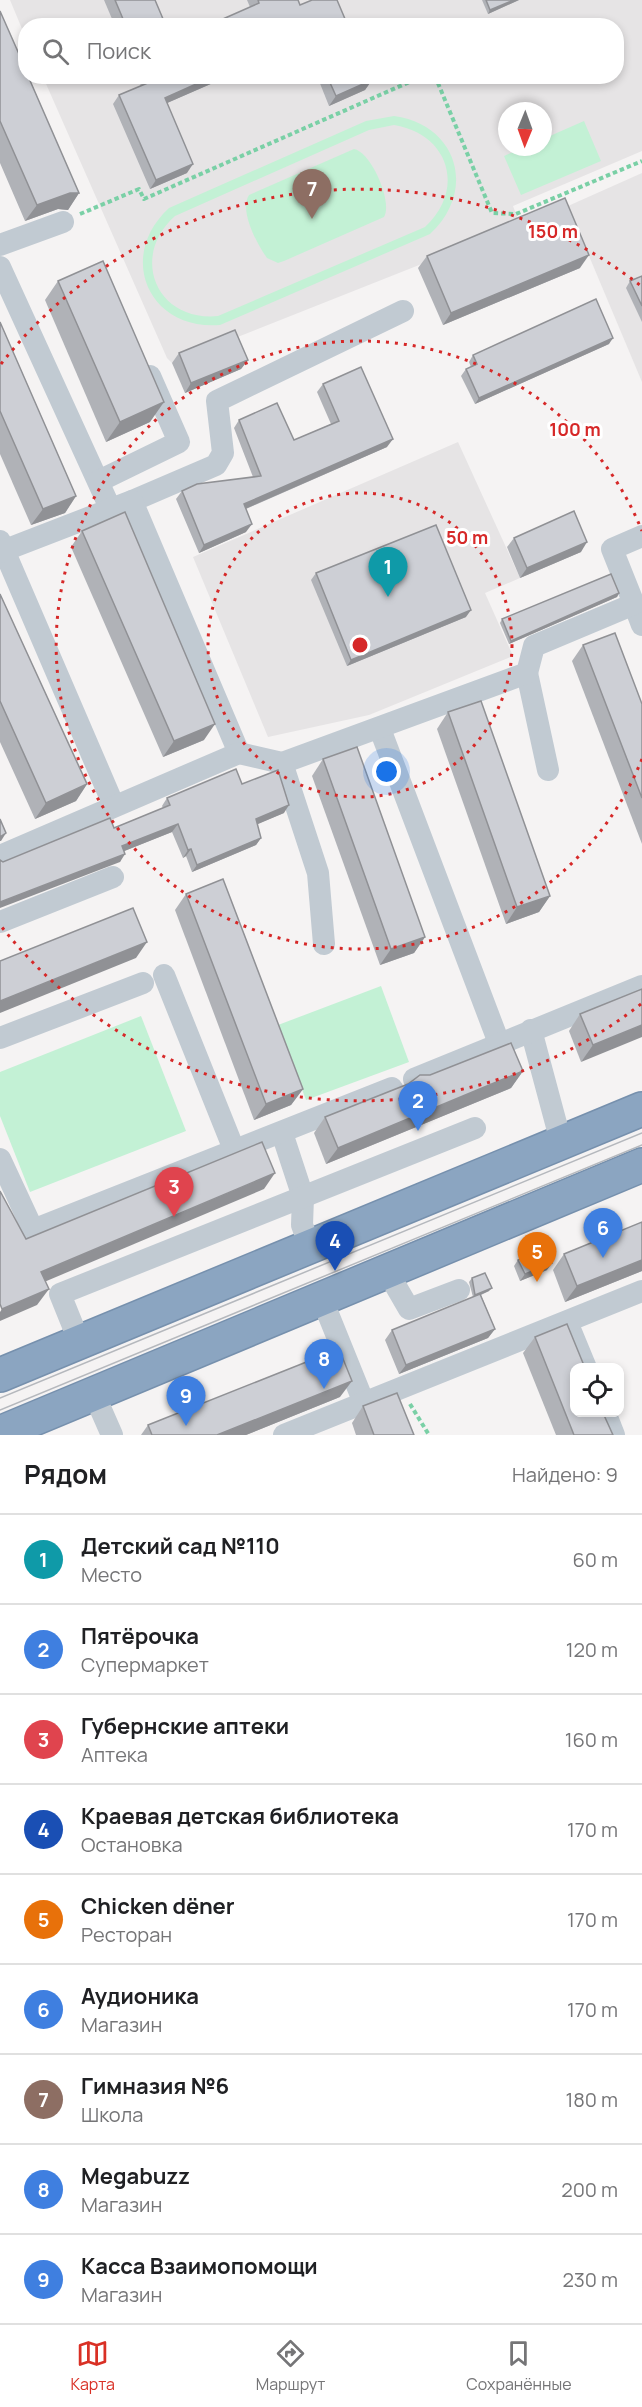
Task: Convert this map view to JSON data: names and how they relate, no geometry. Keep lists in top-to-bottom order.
{
  "north": "bottom",
  "page": {
    "search": "Поиск",
    "pins": [
      "7",
      "1",
      "2",
      "3",
      "6",
      "4",
      "5",
      "8",
      "9"
    ],
    "heading": ["Рядом", "Найдено: 9"],
    "list": [
      {
        "mark": "1",
        "name": "Детский сад №110",
        "note": "Место",
        "value": "60 m"
      },
      {
        "mark": "2",
        "name": "Пятёрочка",
        "note": "Супермаркет",
        "value": "120 m"
      },
      {
        "mark": "3",
        "name": "Губернские аптеки",
        "note": "Аптека",
        "value": "160 m"
      },
      {
        "mark": "4",
        "name": "Краевая детская библиотека",
        "note": "Остановка",
        "value": "170 m"
      },
      {
        "mark": "5",
        "name": "Chicken dëner",
        "note": "Ресторан",
        "value": "170 m"
      },
      {
        "mark": "6",
        "name": "Аудионика",
        "note": "Магазин",
        "value": "170 m"
      },
      {
        "mark": "7",
        "name": "Гимназия №6",
        "note": "Школа",
        "value": "180 m"
      },
      {
        "mark": "8",
        "name": "Megabuzz",
        "note": "Магазин",
        "value": "200 m"
      },
      {
        "mark": "9",
        "name": "Касса Взаимопомощи",
        "note": "Магазин",
        "value": "230 m"
      }
    ],
    "nav": ["Карта", "Маршрут", "Сохранённые"]
  },
  "rings": ["150 m", "100 m", "50 m"]
}
